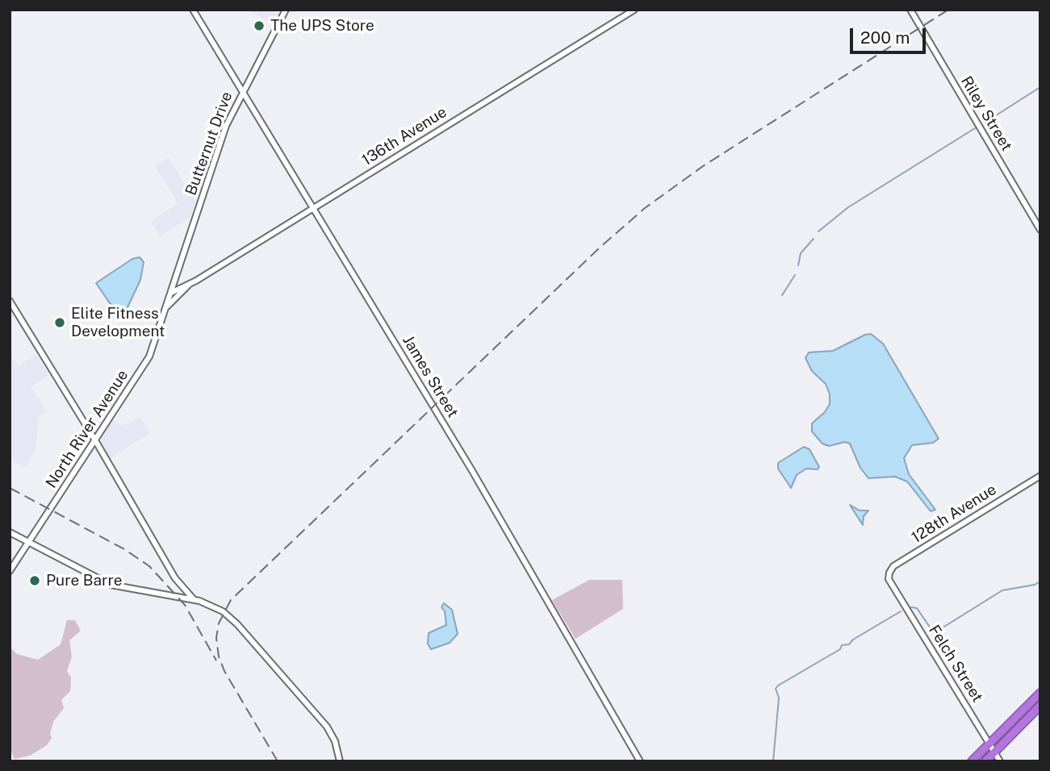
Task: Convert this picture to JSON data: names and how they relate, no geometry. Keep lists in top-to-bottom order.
{
  "streets": {
    "street": [
      "Riley Street",
      "136th Avenue",
      "Butternut Drive",
      "James Street",
      "North River Avenue",
      "128th Avenue",
      "Felch Street"
    ]
  },
  "crossings": [
    ["136th Avenue", "Butternut Drive"],
    ["136th Avenue", "James Street"],
    ["136th Avenue", "North River Avenue"],
    ["Butternut Drive", "James Street"],
    ["Butternut Drive", "North River Avenue"],
    ["128th Avenue", "Felch Street"]
  ],
  "places": ["The UPS Store", "Elite Fitness Development", "Pure Barre"],
  "scale_bar": "200 m"
}
